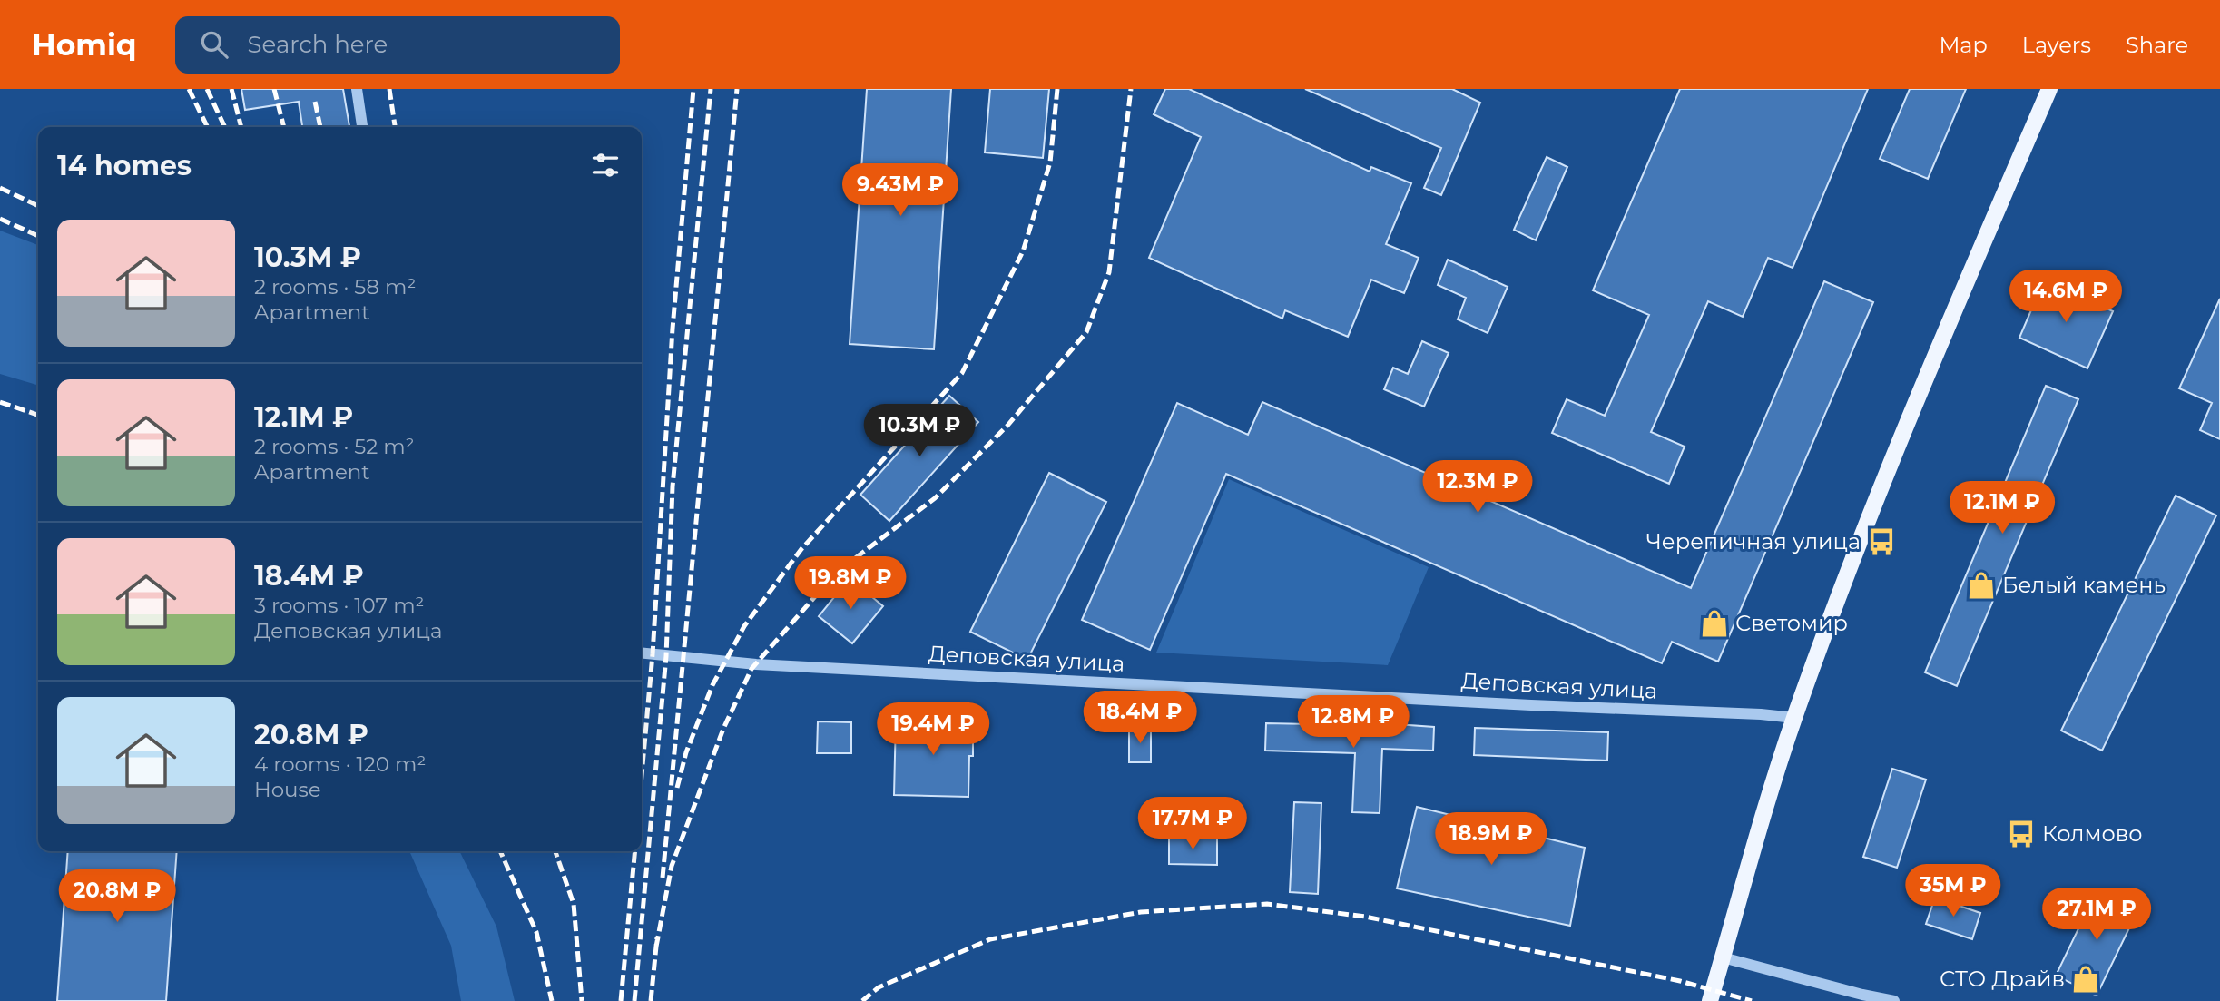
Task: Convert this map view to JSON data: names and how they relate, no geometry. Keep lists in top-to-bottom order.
{
  "streets": {
    "street": ["Деповская улица"]
  },
  "places": {
    "bus stop": ["Черепичная улица", "Колмово"],
    "shop": ["Белый камень", "Светомир", "СТО Драйв"]
  },
  "page": {
    "header": "Homiq",
    "search": "Search here",
    "nav": ["Map", "Layers", "Share"],
    "heading": "14 homes",
    "price": [
      "9.43M ₽",
      "14.6M ₽",
      "10.3M ₽",
      "12.3M ₽",
      "12.1M ₽",
      "19.8M ₽",
      "18.4M ₽",
      "12.8M ₽",
      "19.4M ₽",
      "17.7M ₽",
      "18.9M ₽",
      "35M ₽",
      "20.8M ₽",
      "27.1M ₽"
    ],
    "list": [
      {
        "name": "10.3M ₽",
        "note": "2 rooms · 58 m² · Apartment"
      },
      {
        "name": "12.1M ₽",
        "note": "2 rooms · 52 m² · Apartment"
      },
      {
        "name": "18.4M ₽",
        "note": "3 rooms · 107 m² · Деповская улица"
      },
      {
        "name": "20.8M ₽",
        "note": "4 rooms · 120 m² · House"
      }
    ]
  }
}
